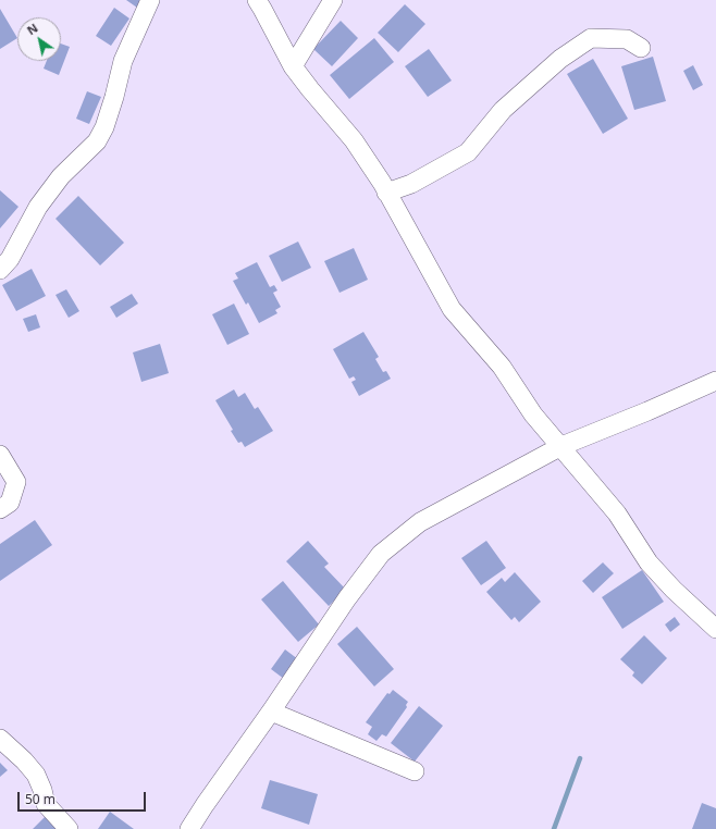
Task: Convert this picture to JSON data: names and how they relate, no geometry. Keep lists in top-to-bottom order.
{
  "scale_bar": "50 m",
  "north": "top left"
}
